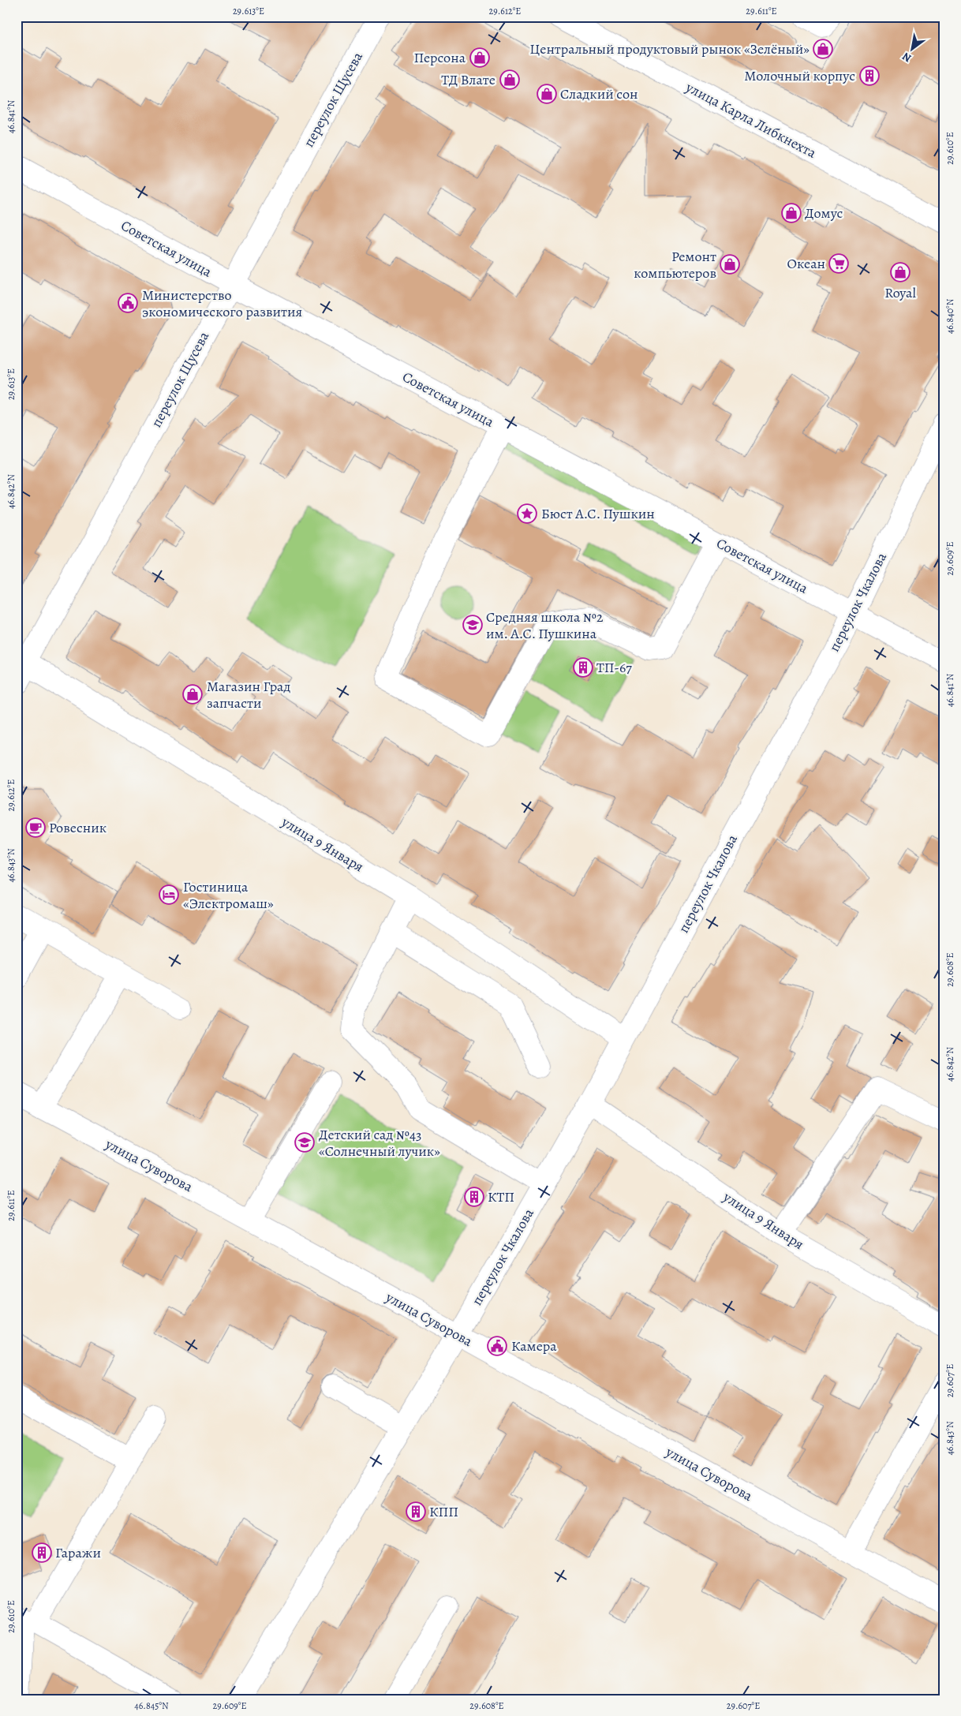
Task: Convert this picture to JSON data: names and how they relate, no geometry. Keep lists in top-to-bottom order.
{
  "streets": {
    "street": [
      "переулок Щусева",
      "улица Карла Либкнехта",
      "Советская улица",
      "переулок Чкалова",
      "улица 9 Января",
      "улица Суворова"
    ]
  },
  "crossings": [
    ["переулок Щусева", "Советская улица"],
    ["переулок Щусева", "улица 9 Января"],
    ["Советская улица", "переулок Чкалова"],
    ["переулок Чкалова", "улица 9 Января"],
    ["переулок Чкалова", "улица Суворова"]
  ],
  "places": {
    "shop": [
      "Центральный продуктовый рынок «Зелёный»",
      "Персона",
      "ТД Влате",
      "Сладкий сон",
      "Домус",
      "Ремонт компьютеров",
      "Royal",
      "Магазин Град запчасти"
    ],
    "building": [
      "Молочный корпус",
      "ТП-67",
      "КТП",
      "КПП",
      "Гаражи"
    ],
    "supermarket": ["Океан"],
    "public building": ["Министерство экономического развития", "Камера"],
    "place": ["Бюст А.С. Пушкин"],
    "school or university": ["Средняя школа №2 им. А.С. Пушкина", "Детский сад №43 «Солнечный лучик»"],
    "cafe": ["Ровесник"],
    "hotel": ["Гостиница «Электромаш»"]
  },
  "north": "bottom left",
  "coordinates": [
    "29.613°E",
    "29.612°E",
    "29.611°E",
    "46.841°N",
    "29.610°E",
    "46.840°N",
    "46.842°N",
    "29.609°E",
    "46.843°N",
    "29.608°E",
    "29.607°E",
    "46.845°N"
  ]
}
